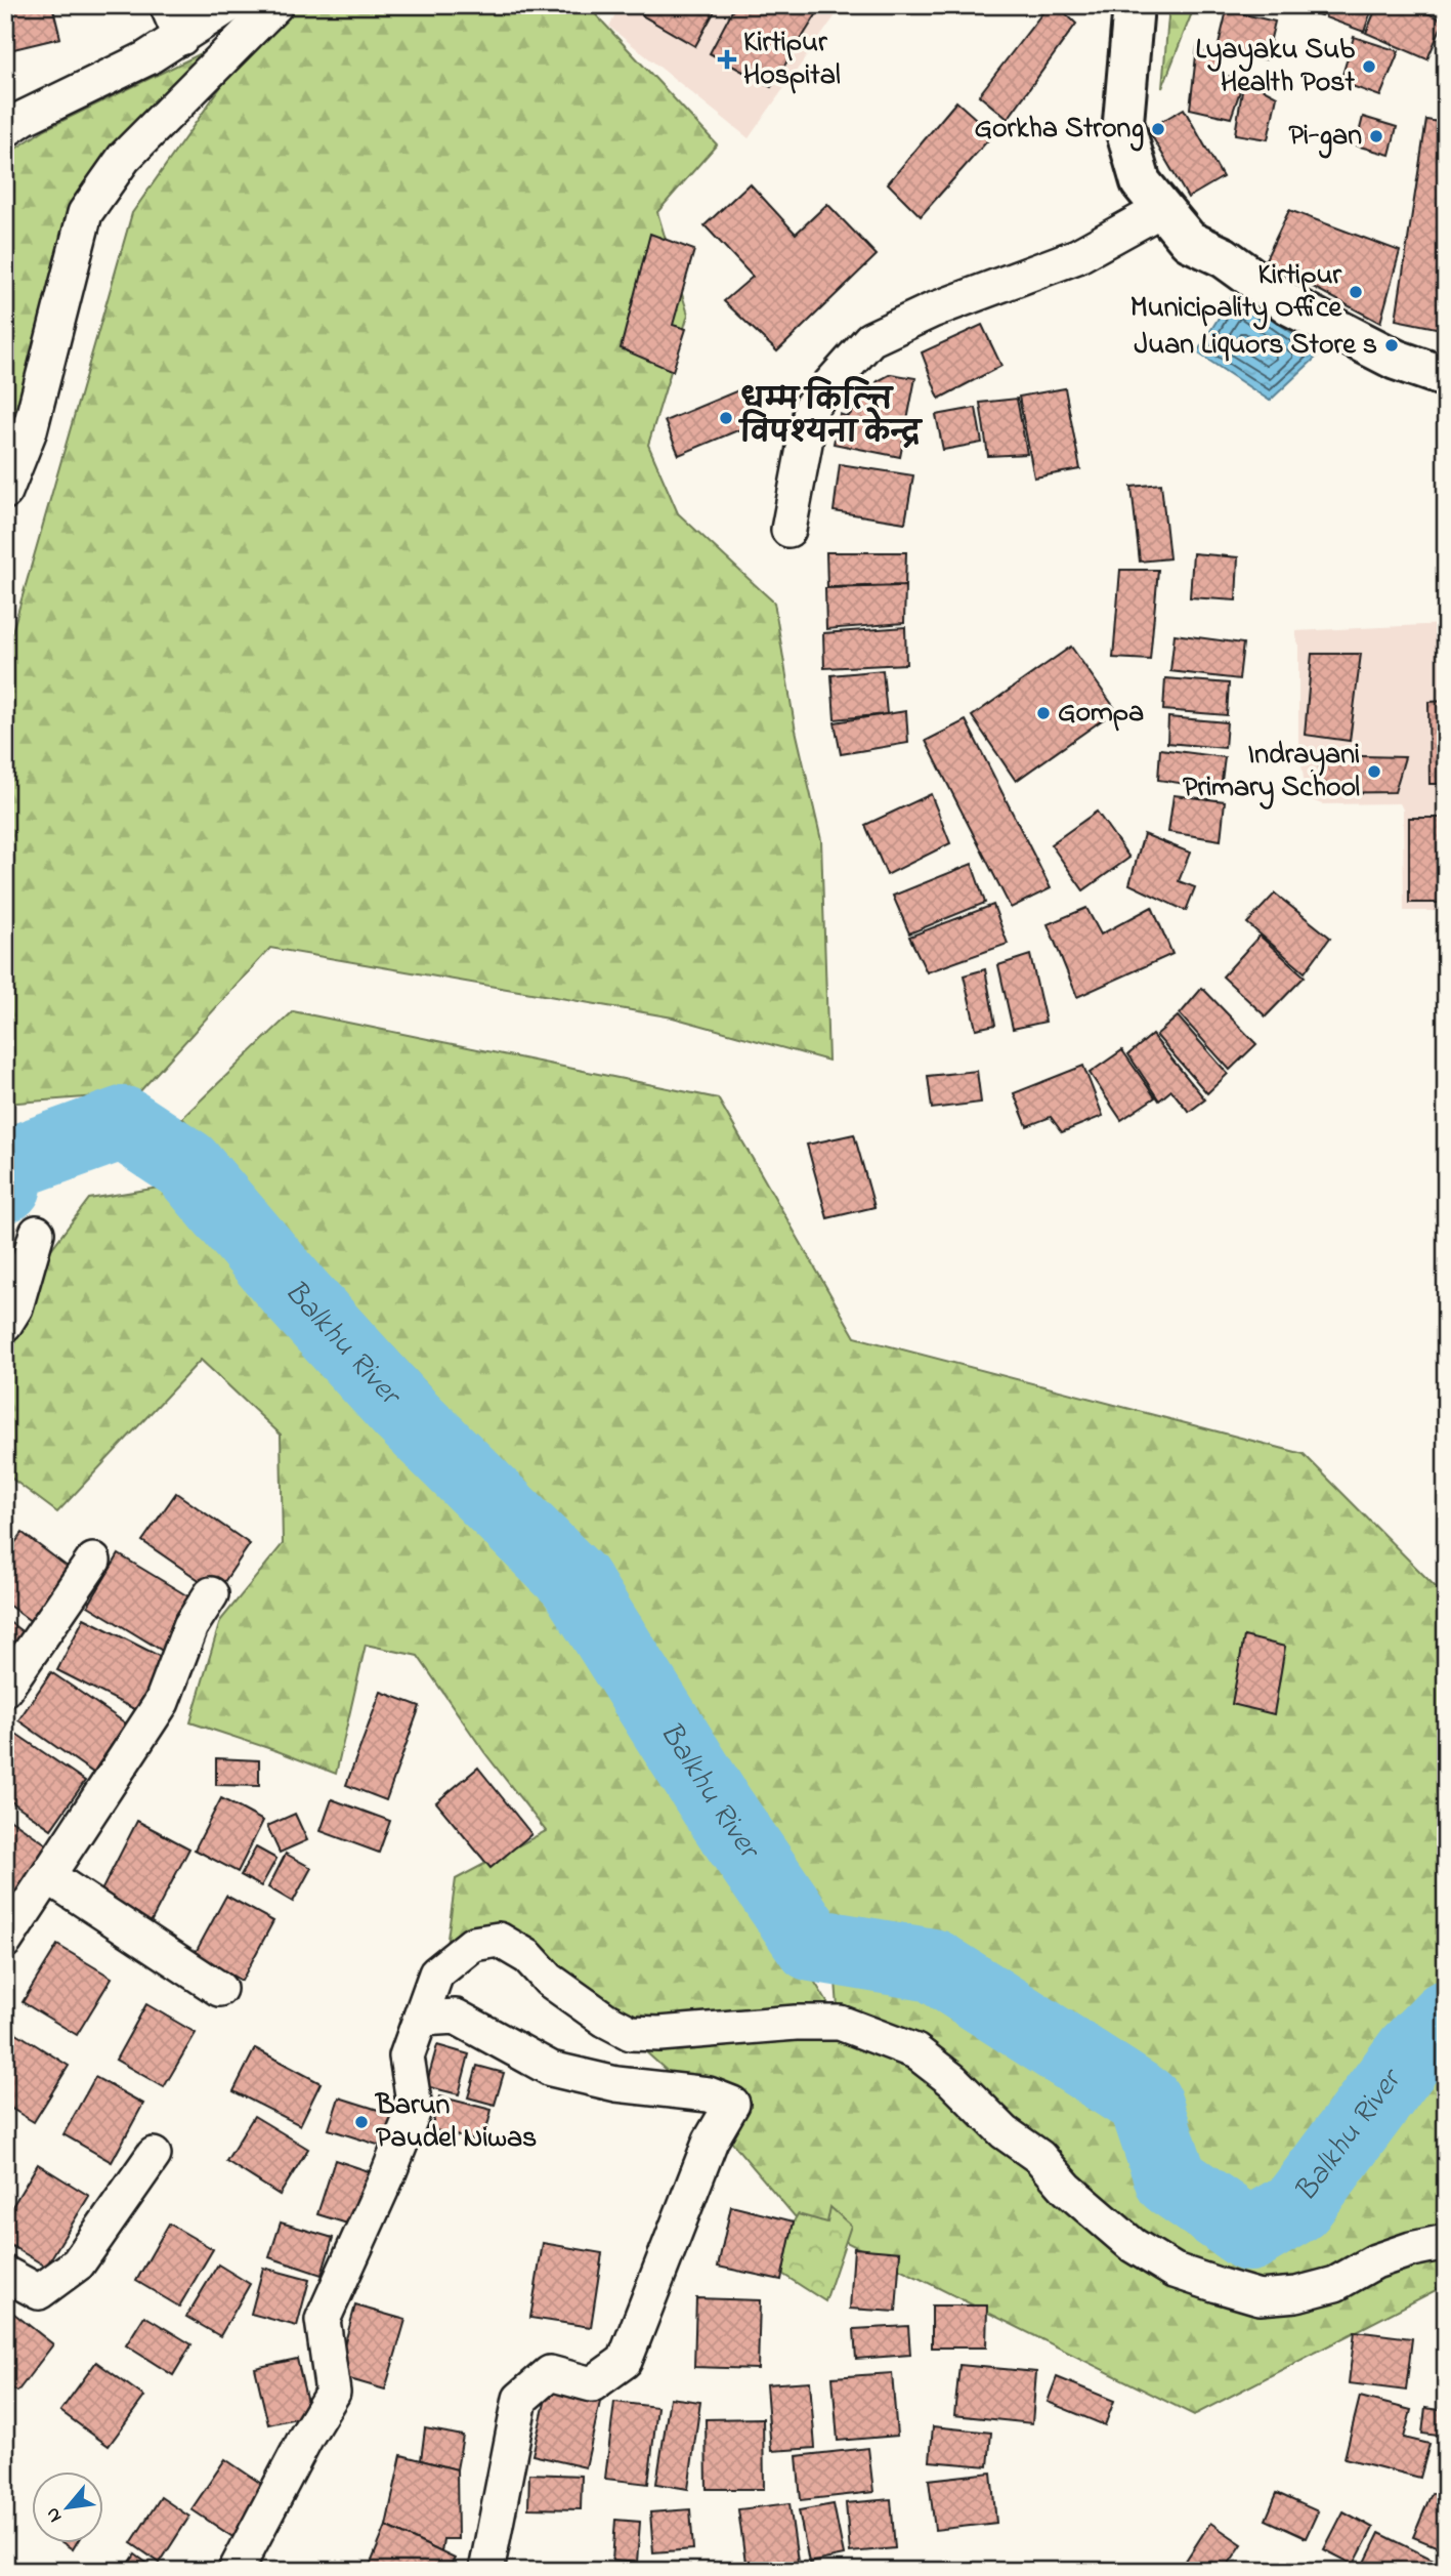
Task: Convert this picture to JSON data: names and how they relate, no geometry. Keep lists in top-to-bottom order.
{
  "water": ["Balkhu River"],
  "places": {
    "health": ["Kirtipur Hospital"],
    "other": [
      "Lyayaku Sub Health Post",
      "Gorkha Strong",
      "Pi-gan",
      "Kirtipur Municipality Office",
      "Juan Liquors Store s",
      "धम्म कित्त्ति विपश्यना केन्द्र",
      "Gompa",
      "Indrayani Primary School",
      "Barun Paudel Niwas"
    ]
  },
  "north": "bottom left"
}
